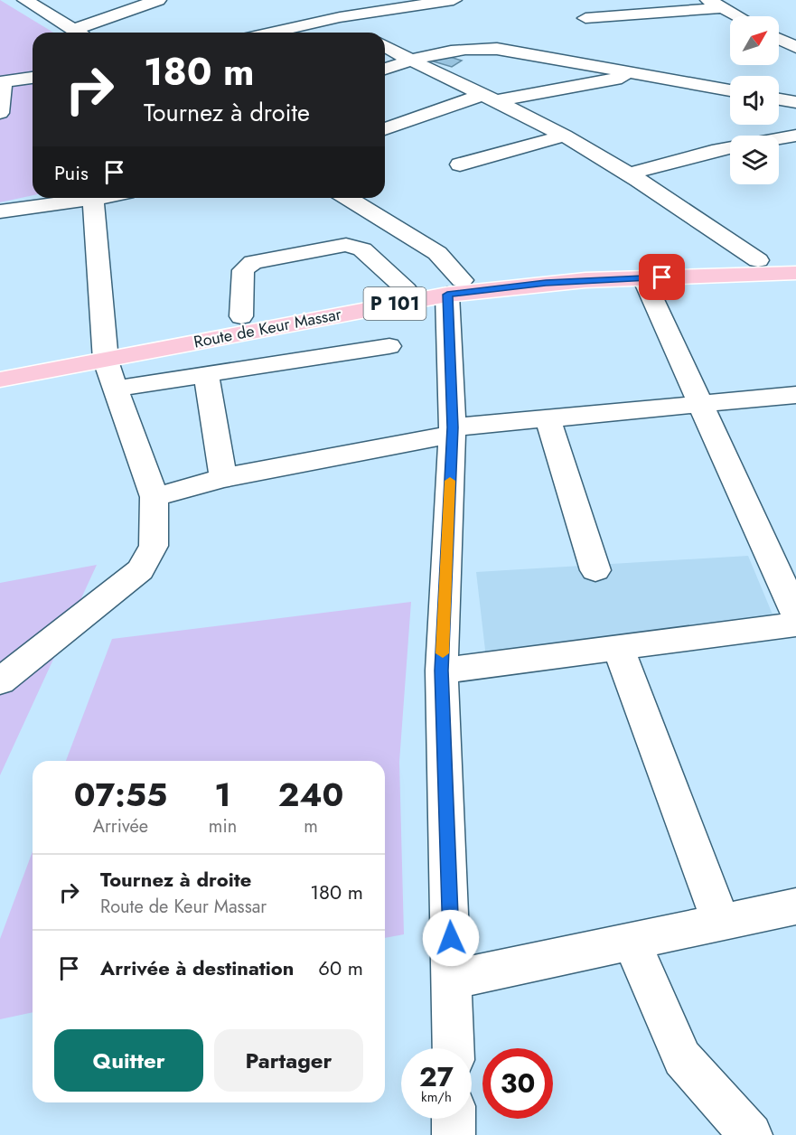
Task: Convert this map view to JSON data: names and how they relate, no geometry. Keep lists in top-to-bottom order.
{
  "streets": {
    "main road": ["P 101", "Route de Keur Massar"]
  },
  "north": "top right",
  "page": {
    "turn": ["180 m", "Tournez à droite"],
    "then": "Puis",
    "eta": [
      "07:55",
      "Arrivée",
      "1",
      "min",
      "240",
      "m"
    ],
    "list": [
      {
        "name": "Tournez à droite",
        "note": "Route de Keur Massar",
        "value": "180 m"
      },
      {
        "name": "Arrivée à destination",
        "value": "60 m"
      }
    ],
    "buttons": ["Quitter", "Partager"],
    "speed": "27 km/h",
    "limit": "30"
  }
}
